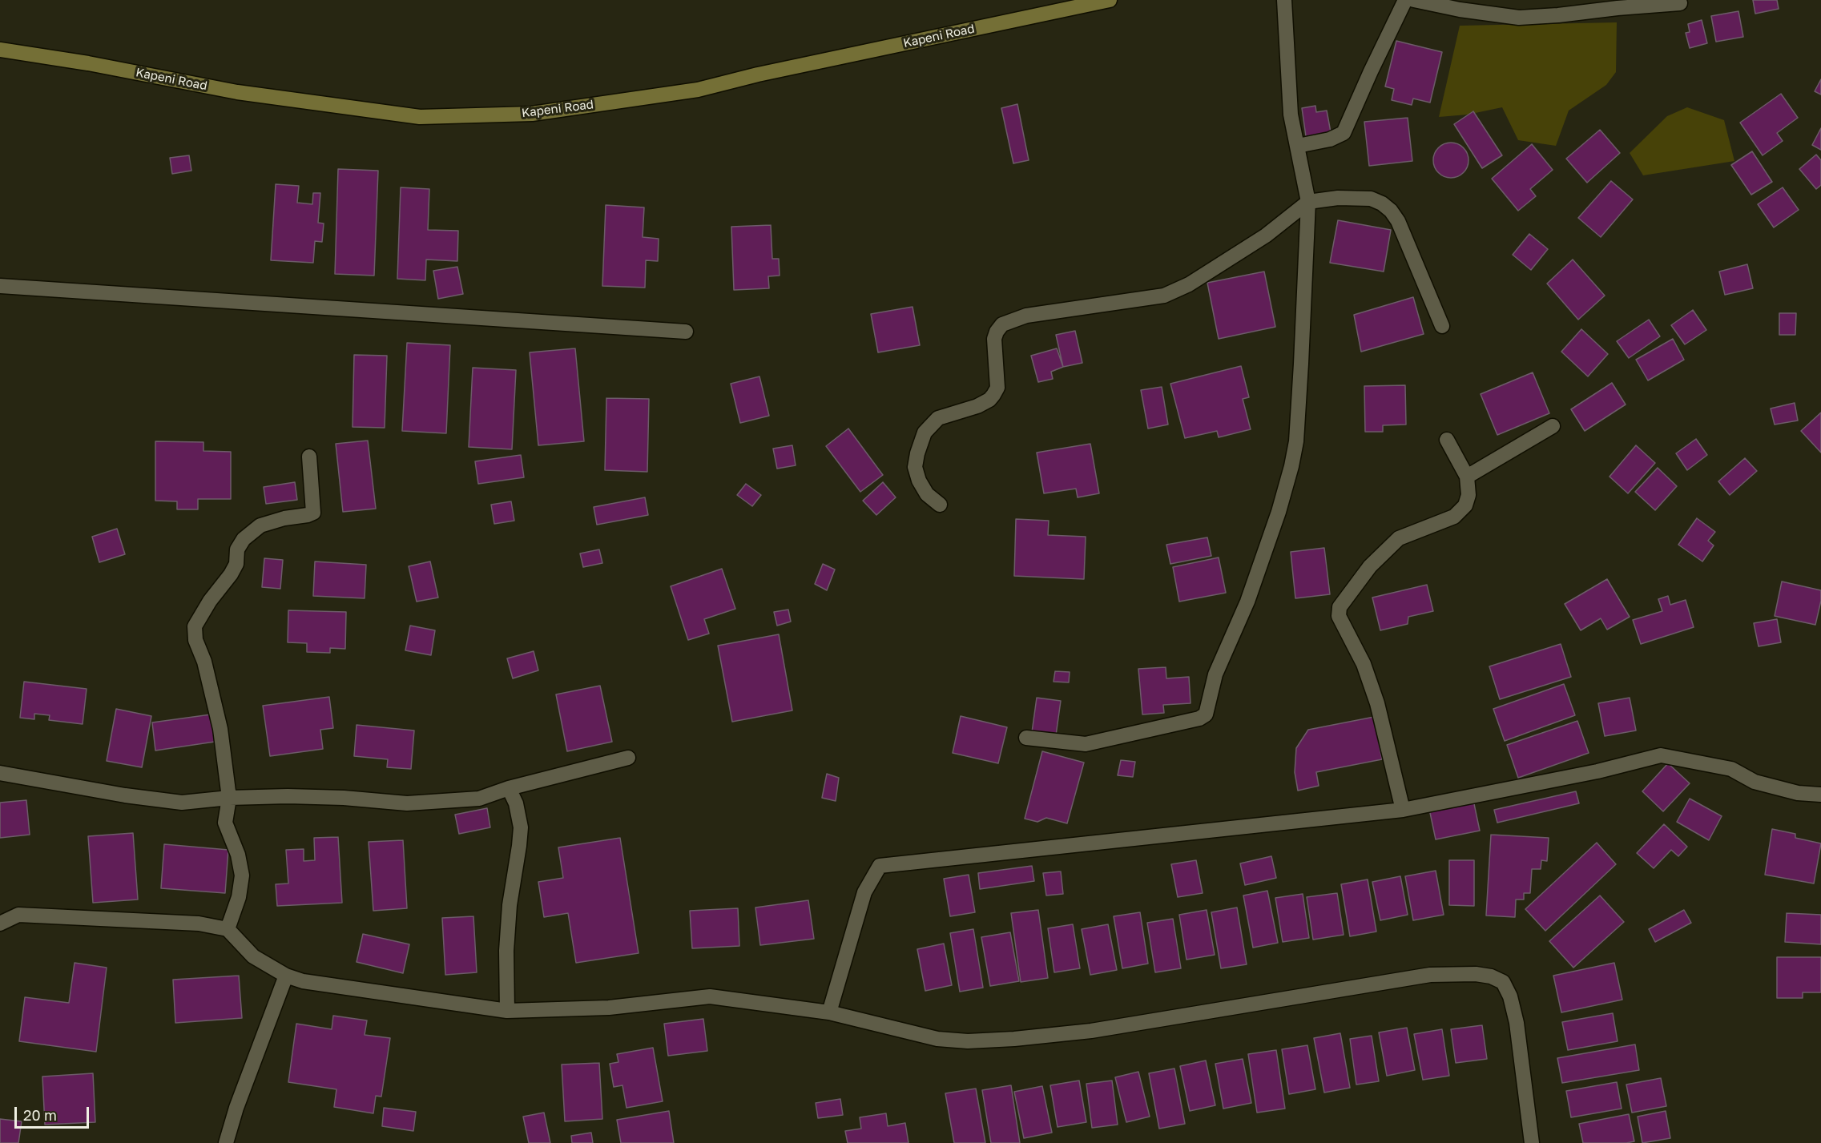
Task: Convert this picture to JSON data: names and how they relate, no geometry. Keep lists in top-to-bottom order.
{
  "streets": {
    "main road": ["Kapeni Road"]
  },
  "scale_bar": "20 m"
}
